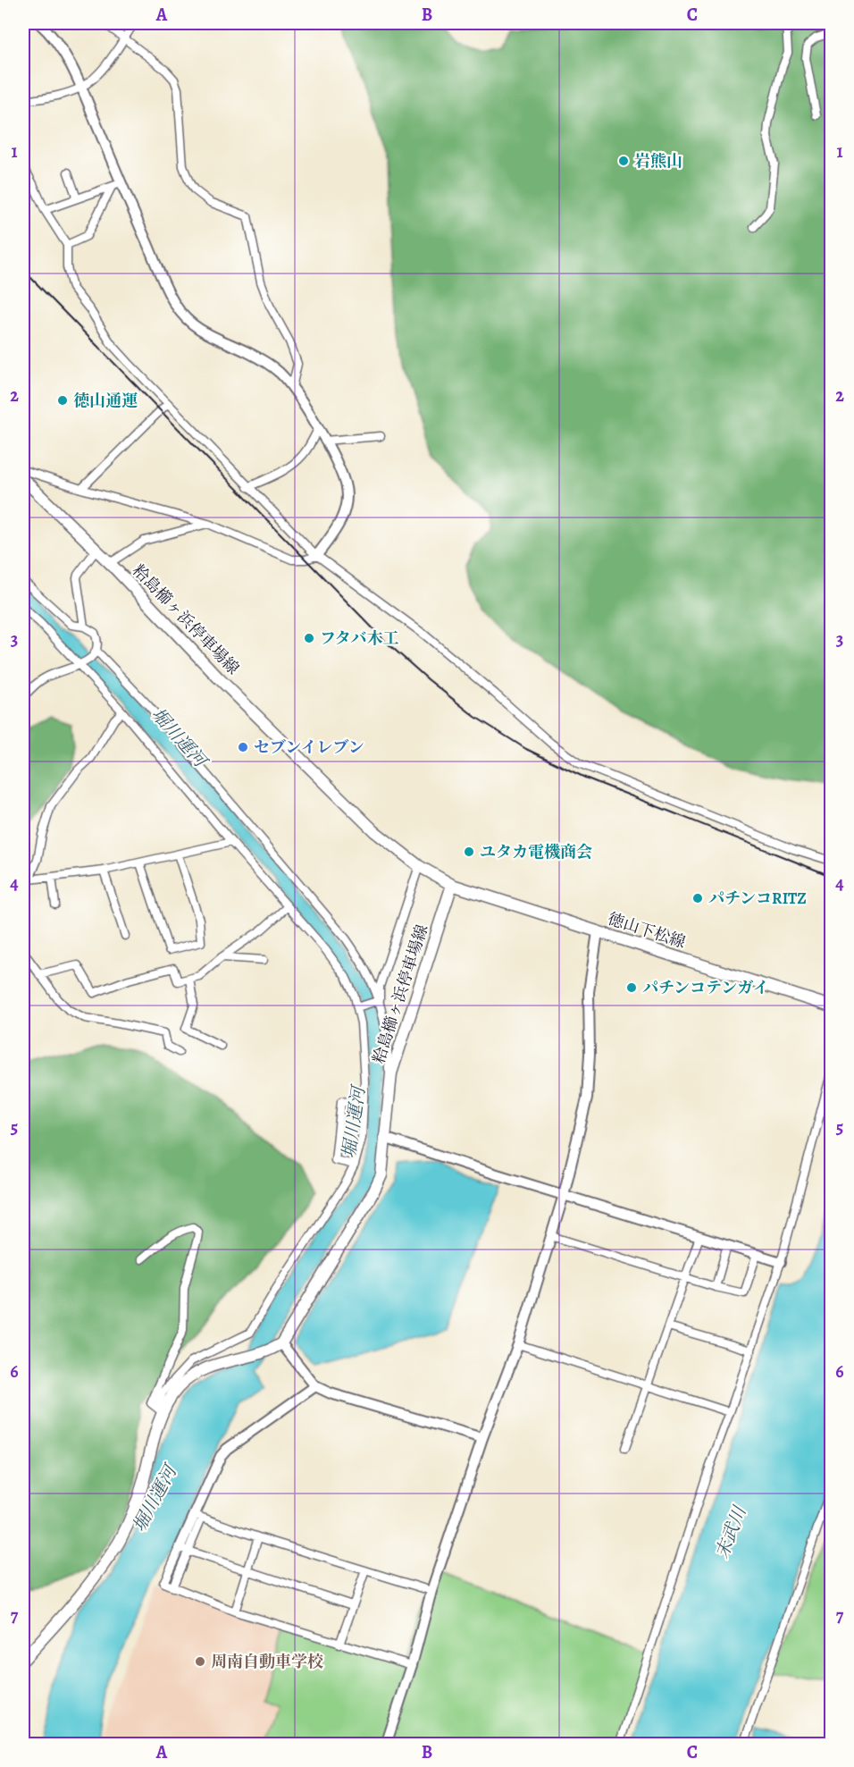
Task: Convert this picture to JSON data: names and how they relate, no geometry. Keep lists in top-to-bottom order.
{
  "streets": {
    "main road": ["粭島櫛ヶ浜停車場線", "徳山下松線"]
  },
  "crossings": [
    ["粭島櫛ヶ浜停車場線", "徳山下松線"]
  ],
  "water": ["堀川運河", "末武川"],
  "places": [
    "岩熊山",
    "徳山通運",
    "フタバ木工",
    "セブンイレブン",
    "ユタカ電機商会",
    "パチンコRITZ",
    "パチンコテンガイ",
    "周南自動車学校"
  ],
  "grid": {
    "columns": ["A", "B", "C"],
    "rows": [
      "1",
      "2",
      "3",
      "4",
      "5",
      "6",
      "7"
    ]
  }
}
